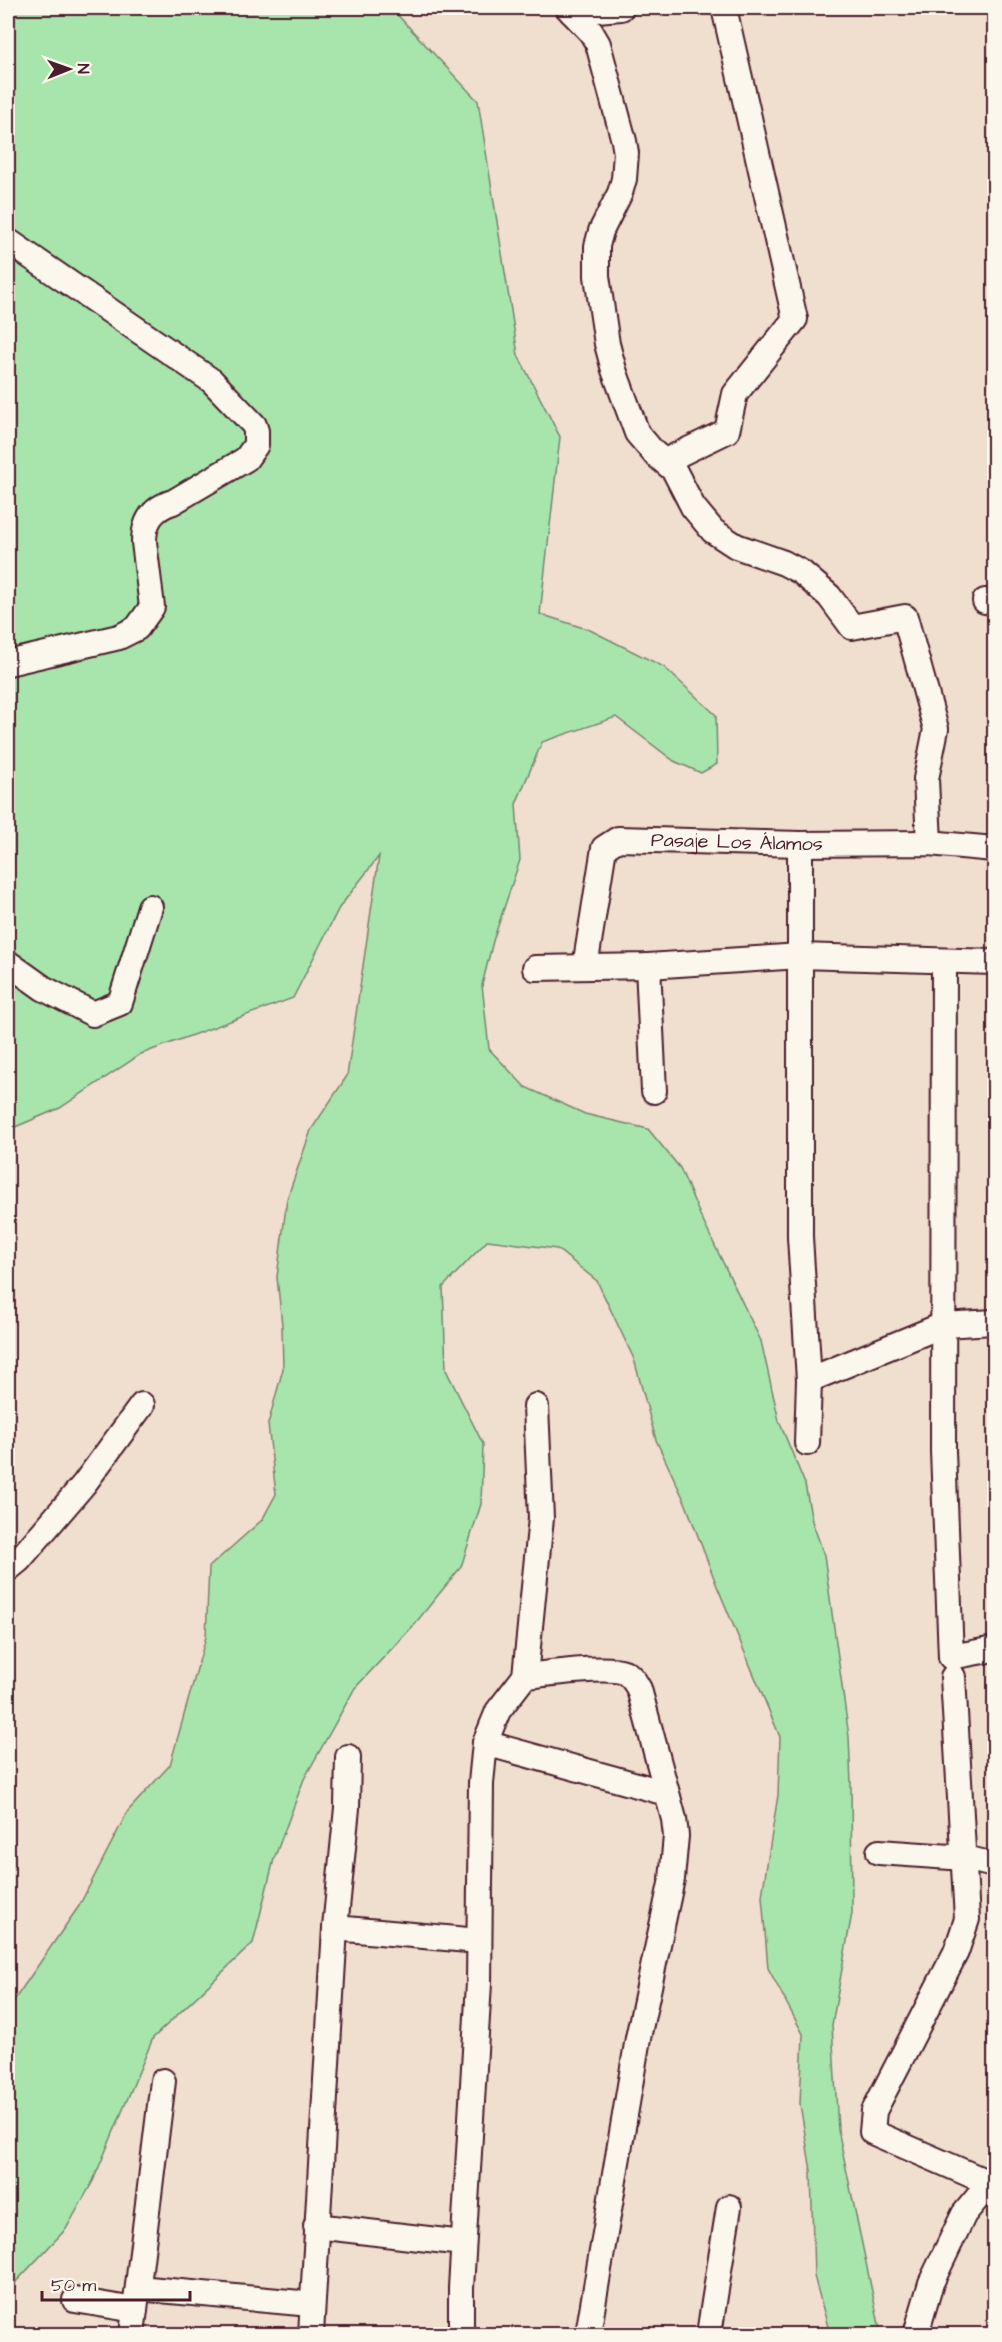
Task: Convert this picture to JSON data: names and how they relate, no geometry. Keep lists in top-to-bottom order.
{
  "streets": {
    "street": ["Pasaje Los Álamos"]
  },
  "scale_bar": "50 m",
  "north": "right"
}
